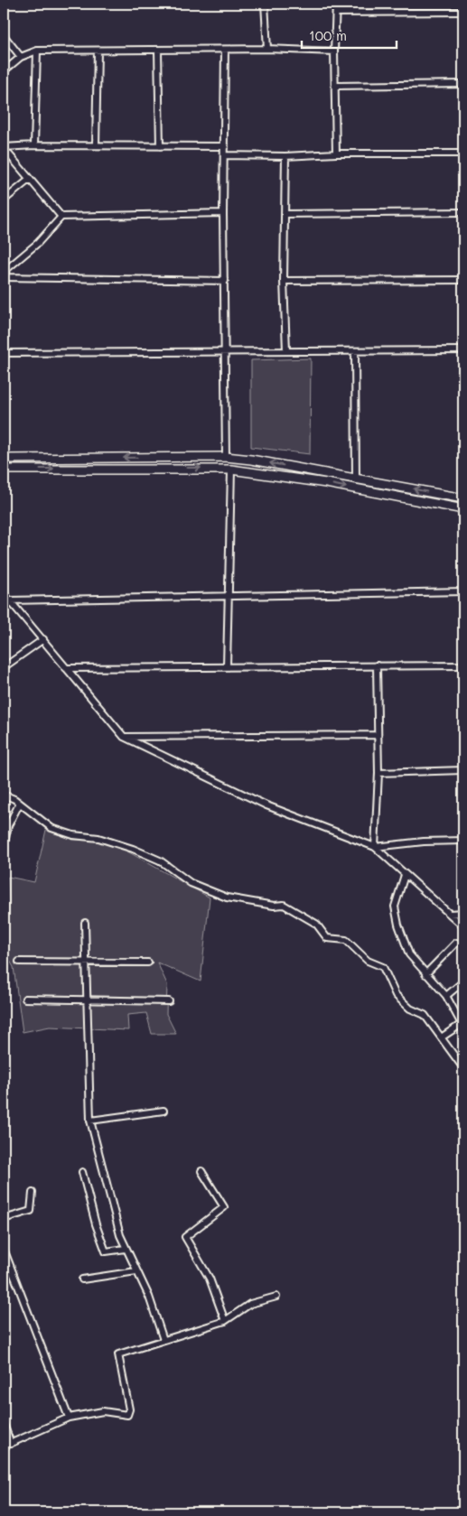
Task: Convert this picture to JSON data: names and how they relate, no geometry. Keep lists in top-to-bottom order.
{
  "scale_bar": "100 m"
}
